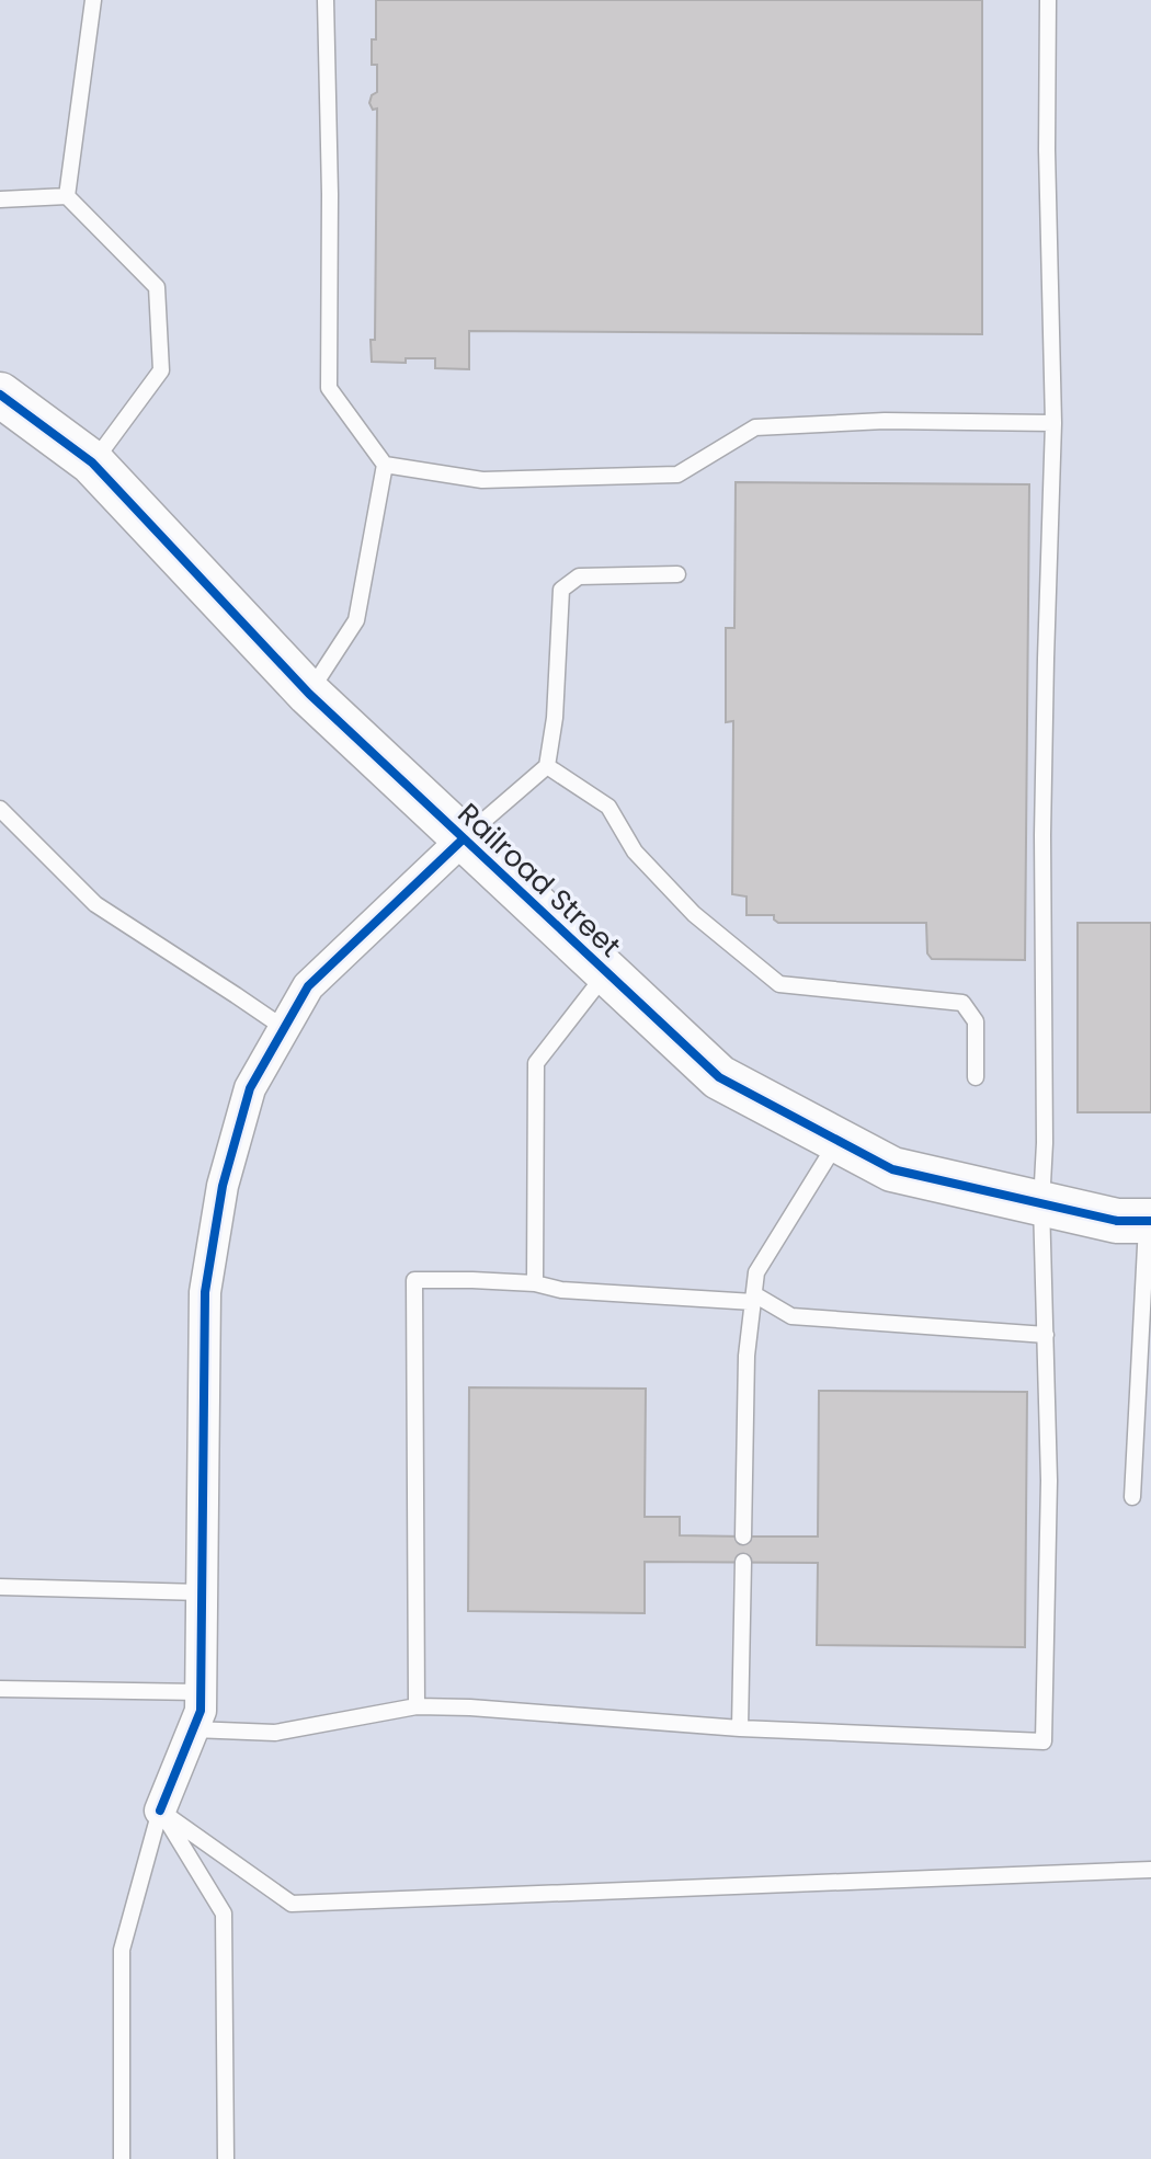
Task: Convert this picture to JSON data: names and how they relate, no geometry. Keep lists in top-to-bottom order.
{
  "streets": {
    "street": ["Railroad Street"]
  }
}
